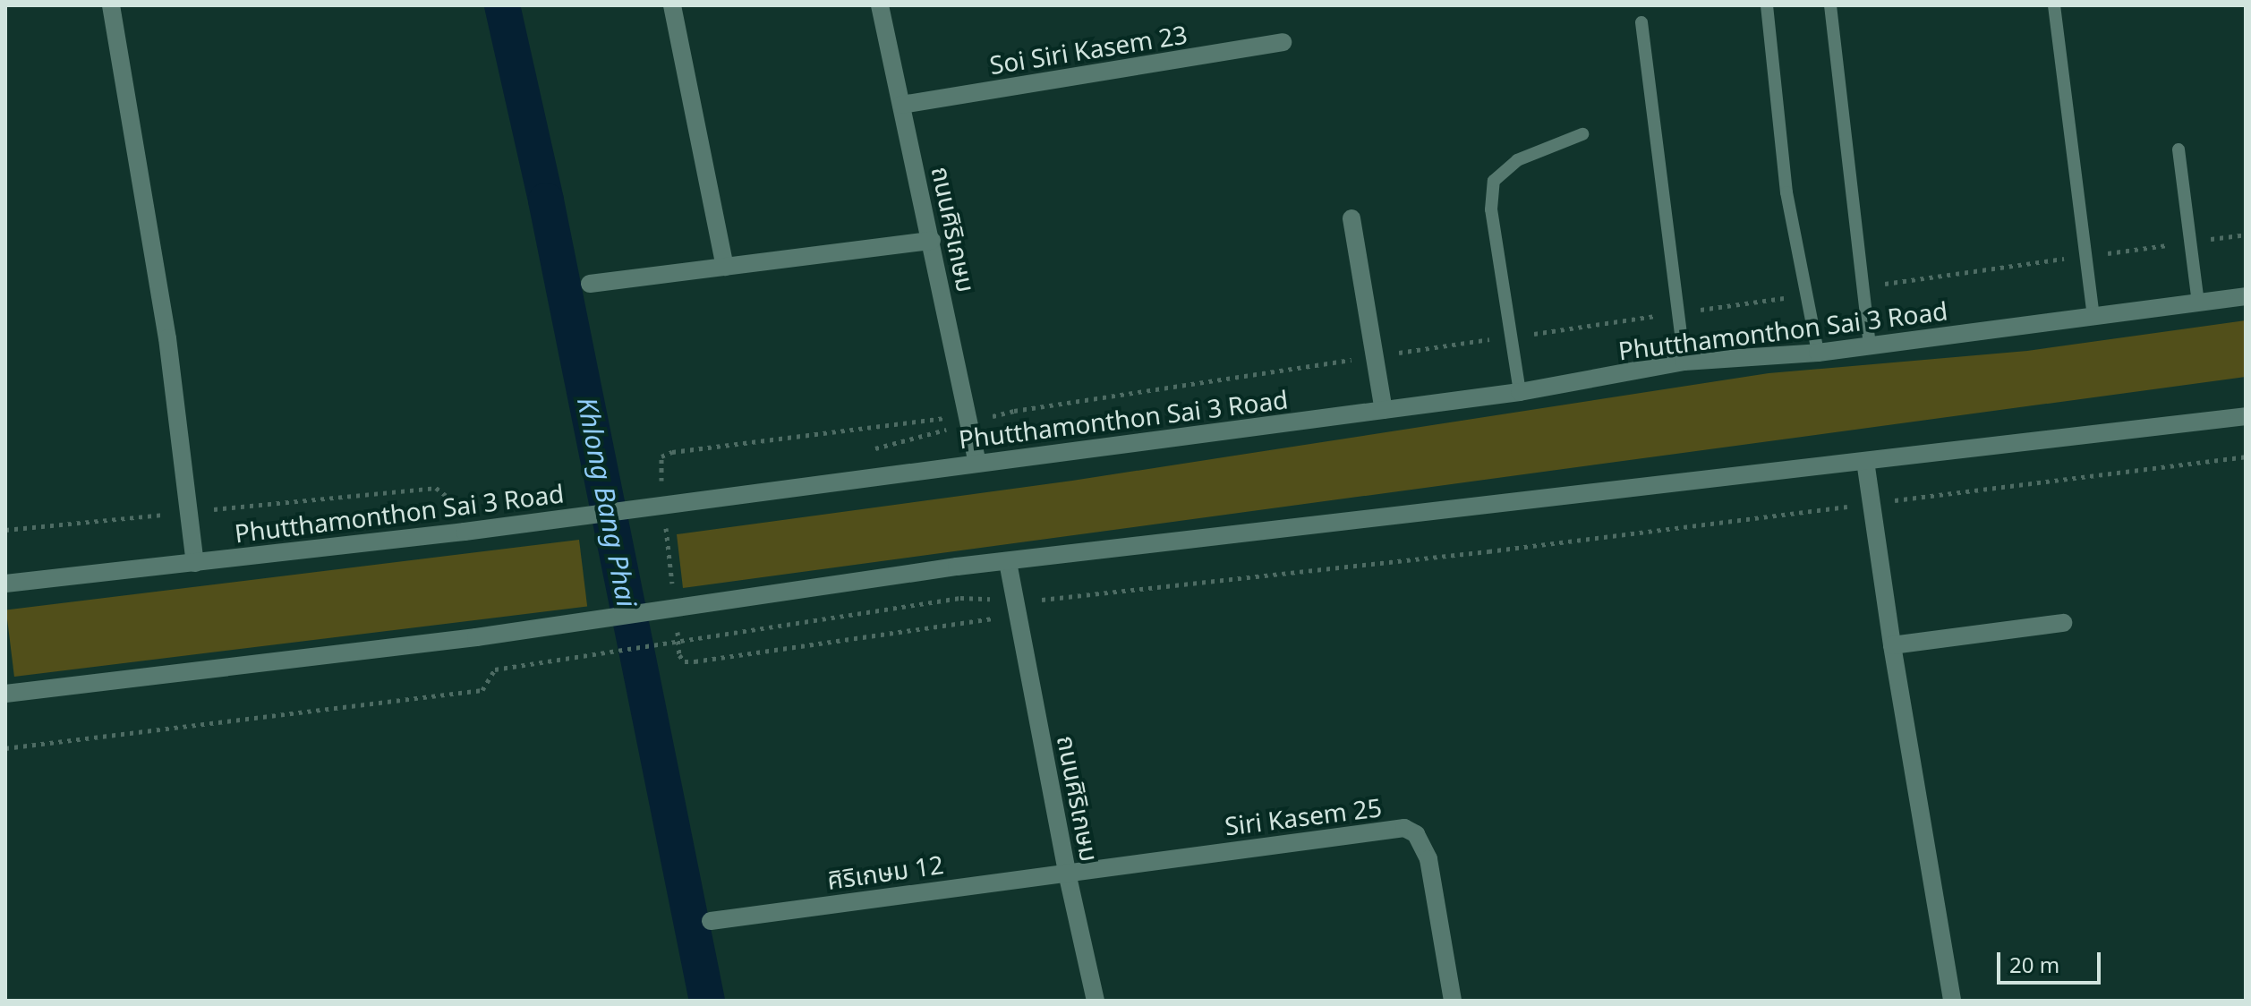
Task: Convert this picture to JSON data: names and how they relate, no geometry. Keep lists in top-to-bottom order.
{
  "streets": {
    "main road": [
      "Soi Siri Kasem 23",
      "ถนนศิริเกษม",
      "Phutthamonthon Sai 3 Road",
      "Siri Kasem 25",
      "ศิริเกษม 12"
    ]
  },
  "crossings": [
    ["Soi Siri Kasem 23", "ถนนศิริเกษม"],
    ["ถนนศิริเกษม", "Phutthamonthon Sai 3 Road"],
    ["ถนนศิริเกษม", "Siri Kasem 25"],
    ["ถนนศิริเกษม", "ศิริเกษม 12"],
    ["Siri Kasem 25", "ศิริเกษม 12"]
  ],
  "water": ["Khlong Bang Phai"],
  "scale_bar": "20 m"
}
